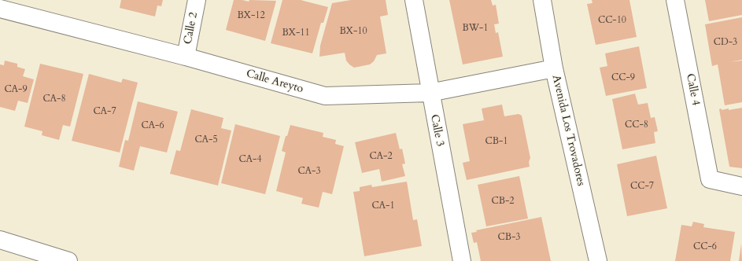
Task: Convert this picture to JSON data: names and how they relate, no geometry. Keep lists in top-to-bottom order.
{
  "streets": {
    "main road": [
      "Calle 2",
      "Calle Areyto",
      "Calle 4",
      "Calle 3",
      "Avenida Los Trovadores"
    ]
  },
  "crossings": [
    ["Calle 2", "Calle Areyto"],
    ["Calle Areyto", "Calle 3"],
    ["Calle Areyto", "Avenida Los Trovadores"]
  ],
  "house_numbers": [
    "BX-12",
    "CC-10",
    "BW-1",
    "BX-10",
    "BX-11",
    "CD-3",
    "CC-9",
    "CA-9",
    "CA-8",
    "CA-7",
    "CC-8",
    "CA-6",
    "CA-5",
    "CB-1",
    "CA-2",
    "CA-4",
    "CA-3",
    "CC-7",
    "CB-2",
    "CA-1",
    "CB-3",
    "CC-6"
  ]
}
